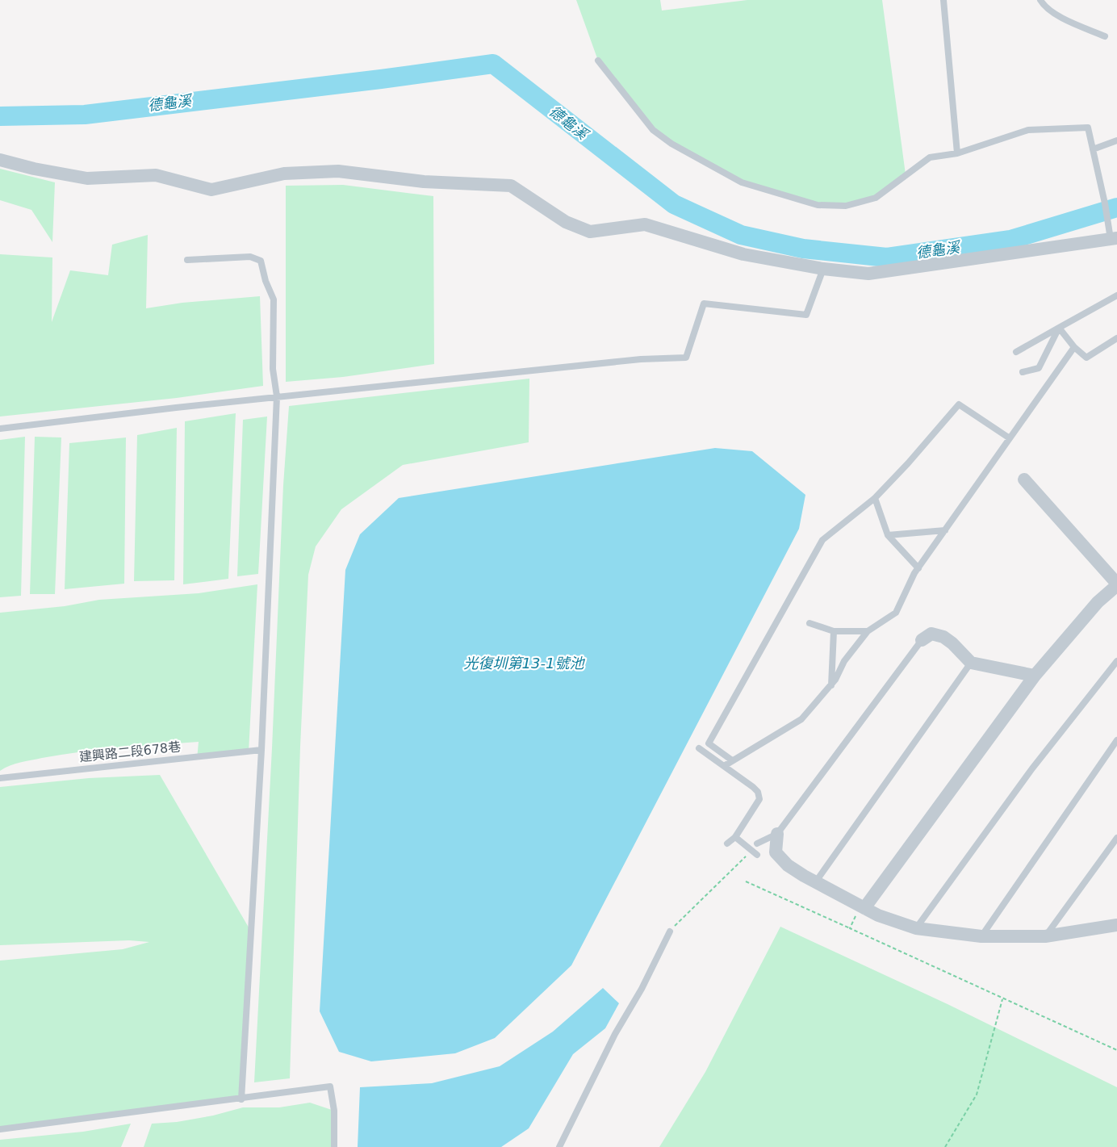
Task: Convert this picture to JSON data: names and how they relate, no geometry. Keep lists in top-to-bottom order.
{
  "streets": {
    "lane": ["建興路二段678巷"]
  },
  "water": ["德龜溪", "光復圳第13-1號池"]
}
